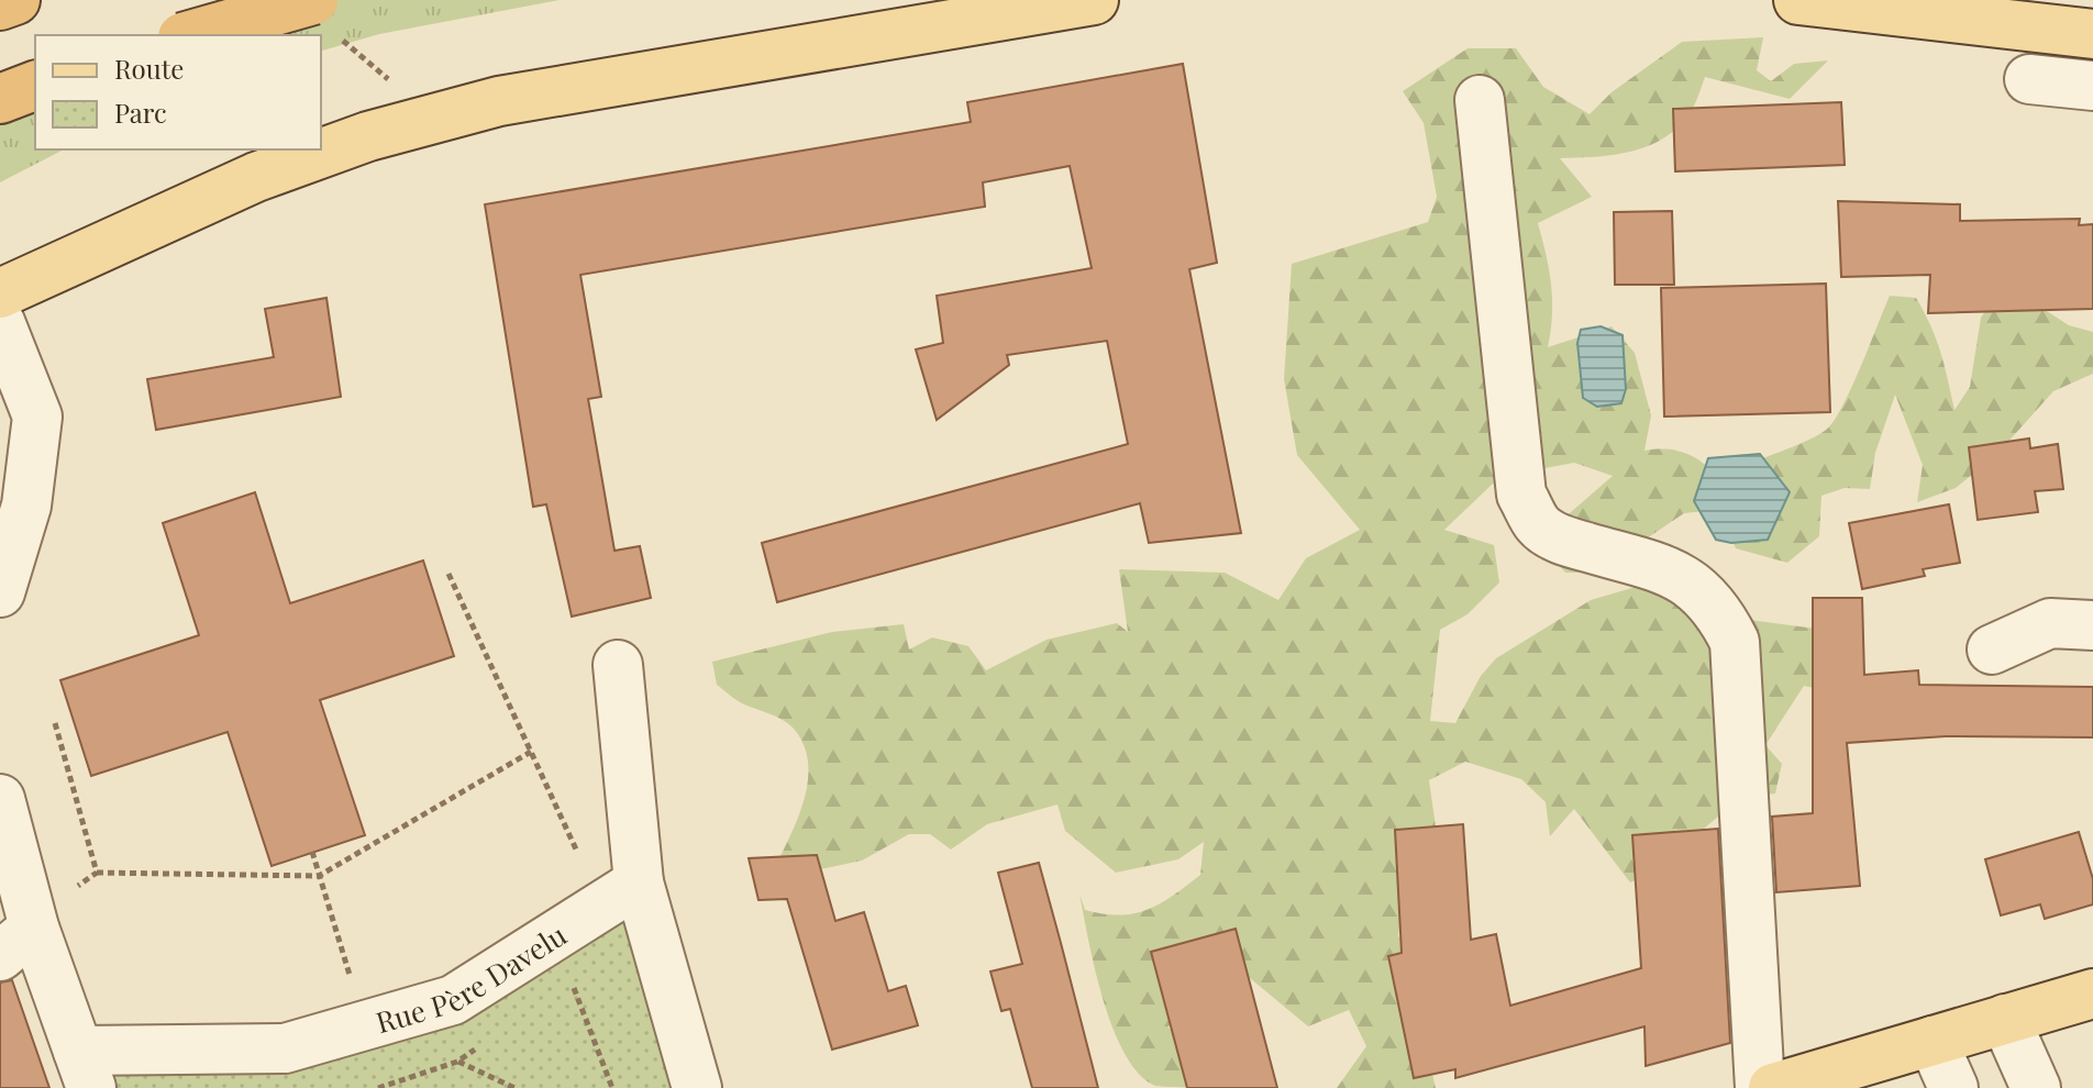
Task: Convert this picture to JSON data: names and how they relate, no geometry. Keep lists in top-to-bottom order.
{
  "streets": {
    "street": ["Rue Père Davelu"]
  },
  "legend": ["Route", "Parc"]
}
